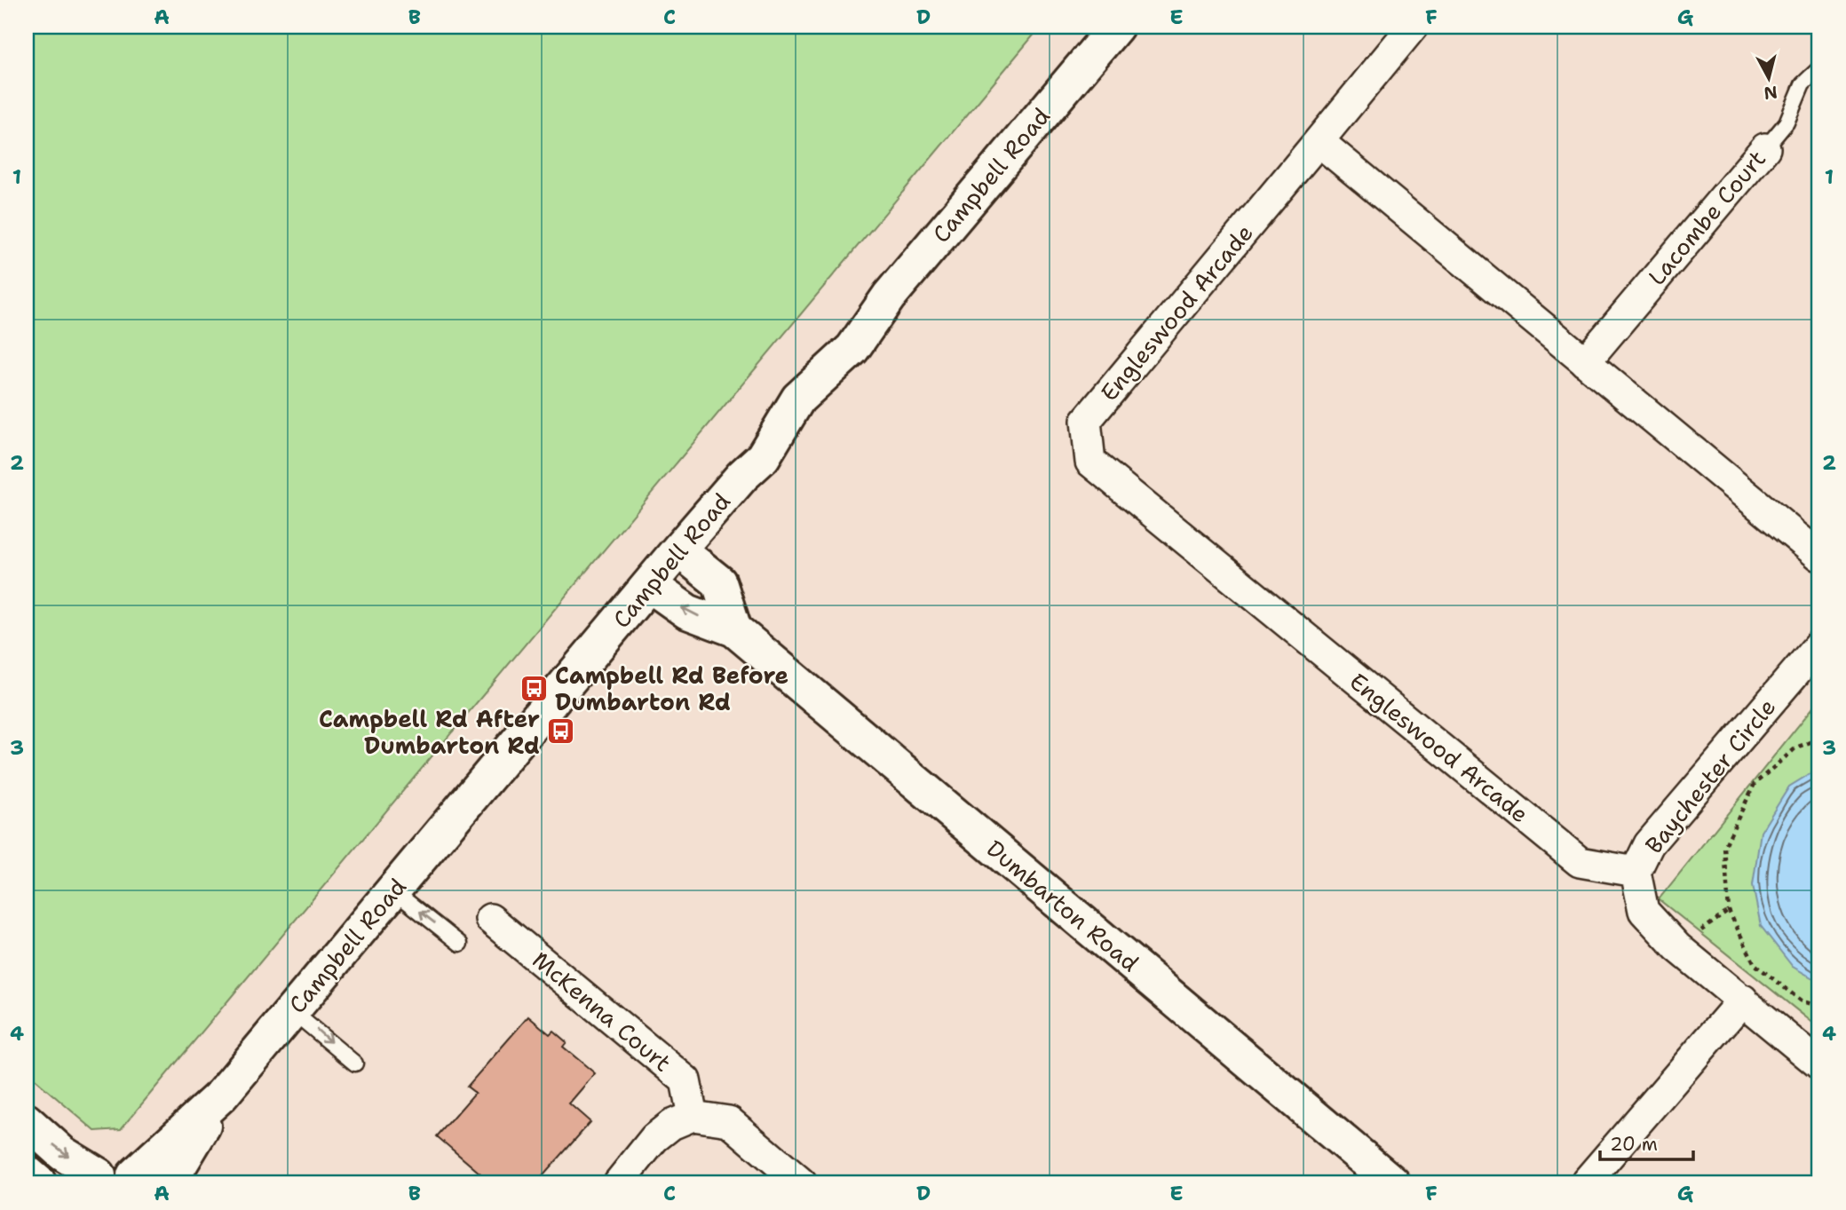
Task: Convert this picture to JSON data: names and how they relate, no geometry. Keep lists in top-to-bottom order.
{
  "streets": {
    "street": [
      "Campbell Road",
      "Lacombe Court",
      "Engleswood Arcade",
      "Baychester Circle",
      "Dumbarton Road",
      "McKenna Court"
    ]
  },
  "crossings": [
    ["Campbell Road", "Dumbarton Road"],
    ["Engleswood Arcade", "Baychester Circle"]
  ],
  "places": {
    "bus stop": ["Campbell Rd Before Dumbarton Rd", "Campbell Rd After Dumbarton Rd"]
  },
  "scale_bar": "20 m",
  "north": "bottom",
  "grid": {
    "columns": [
      "A",
      "B",
      "C",
      "D",
      "E",
      "F",
      "G"
    ],
    "rows": [
      "1",
      "2",
      "3",
      "4"
    ]
  }
}
